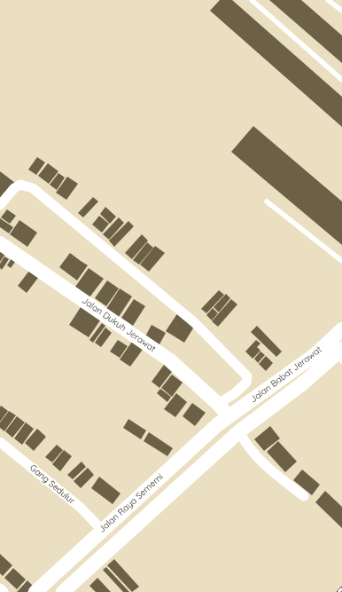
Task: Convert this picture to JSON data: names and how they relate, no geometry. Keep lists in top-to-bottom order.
{
  "streets": {
    "main road": ["Jalan Dukuh Jerawat", "Jalan Babat Jerawat", "Jalan Raya Sememi"],
    "street": ["Gang Sedulur"]
  },
  "crossings": [
    ["Jalan Dukuh Jerawat", "Jalan Babat Jerawat"],
    ["Jalan Dukuh Jerawat", "Jalan Raya Sememi"],
    ["Jalan Babat Jerawat", "Jalan Raya Sememi"],
    ["Gang Sedulur", "Jalan Raya Sememi"]
  ]
}
